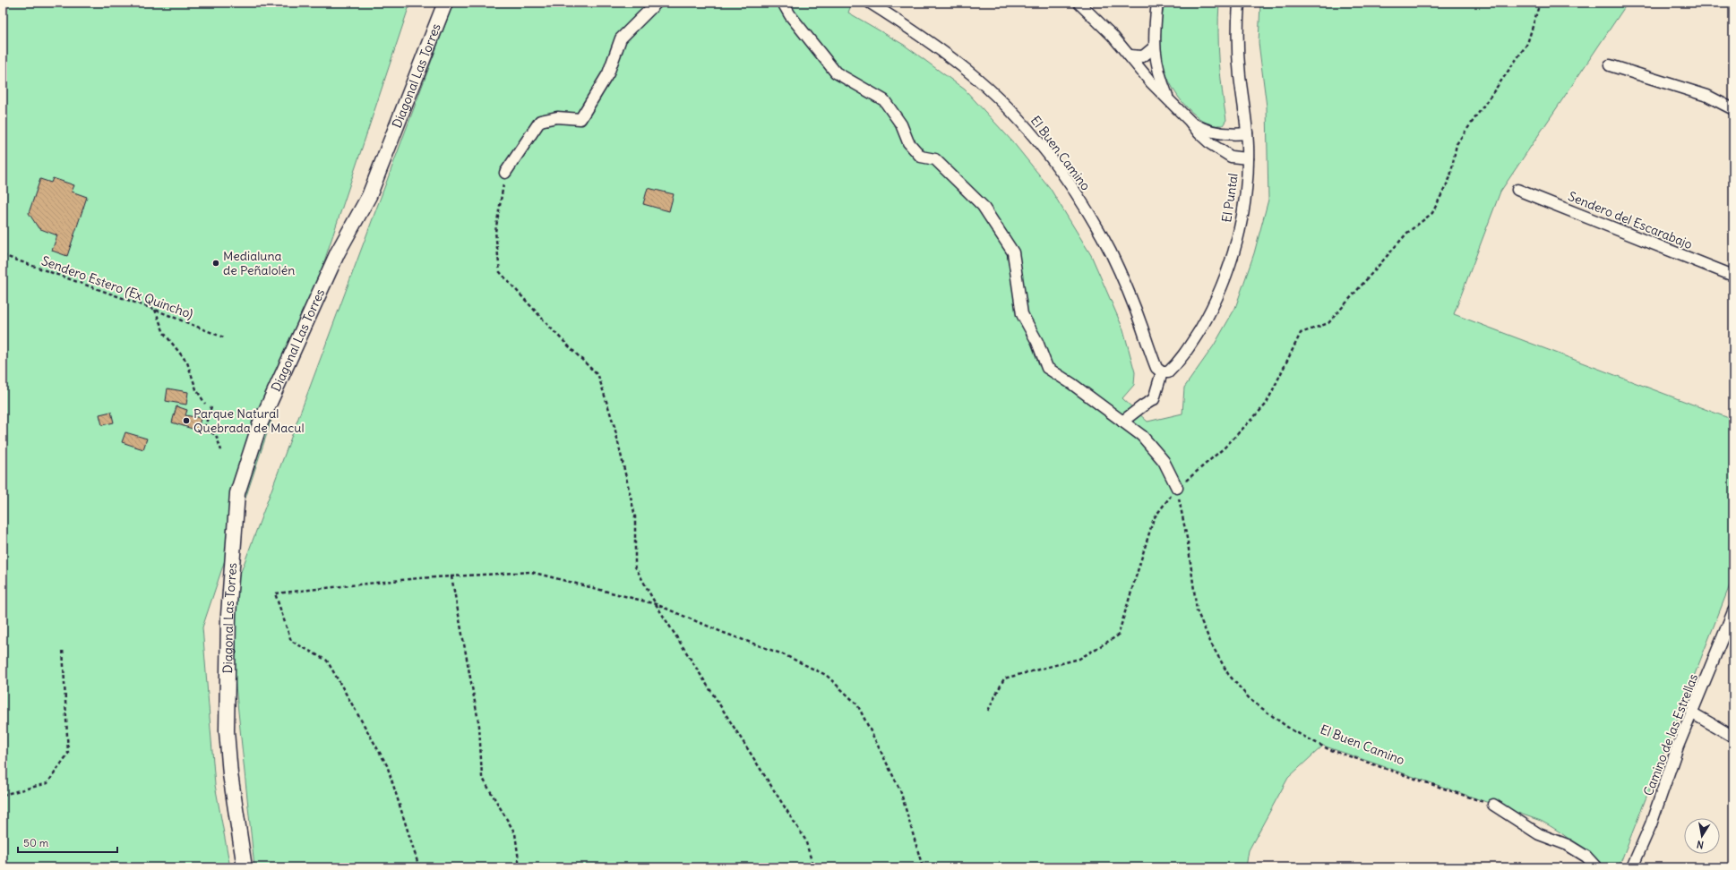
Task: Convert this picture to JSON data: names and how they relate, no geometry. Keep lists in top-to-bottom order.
{
  "streets": {
    "street": [
      "Diagonal Las Torres",
      "El Buen Camino",
      "El Puntal",
      "Sendero del Escarabajo",
      "Camino de las Estrellas"
    ],
    "path": ["Sendero Estero (Ex Quincho)"]
  },
  "crossings": [
    ["El Buen Camino", "El Puntal"]
  ],
  "places": ["Medialuna de Peñalolén", "Parque Natural Quebrada de Macul"],
  "scale_bar": "50 m",
  "north": "bottom"
}
